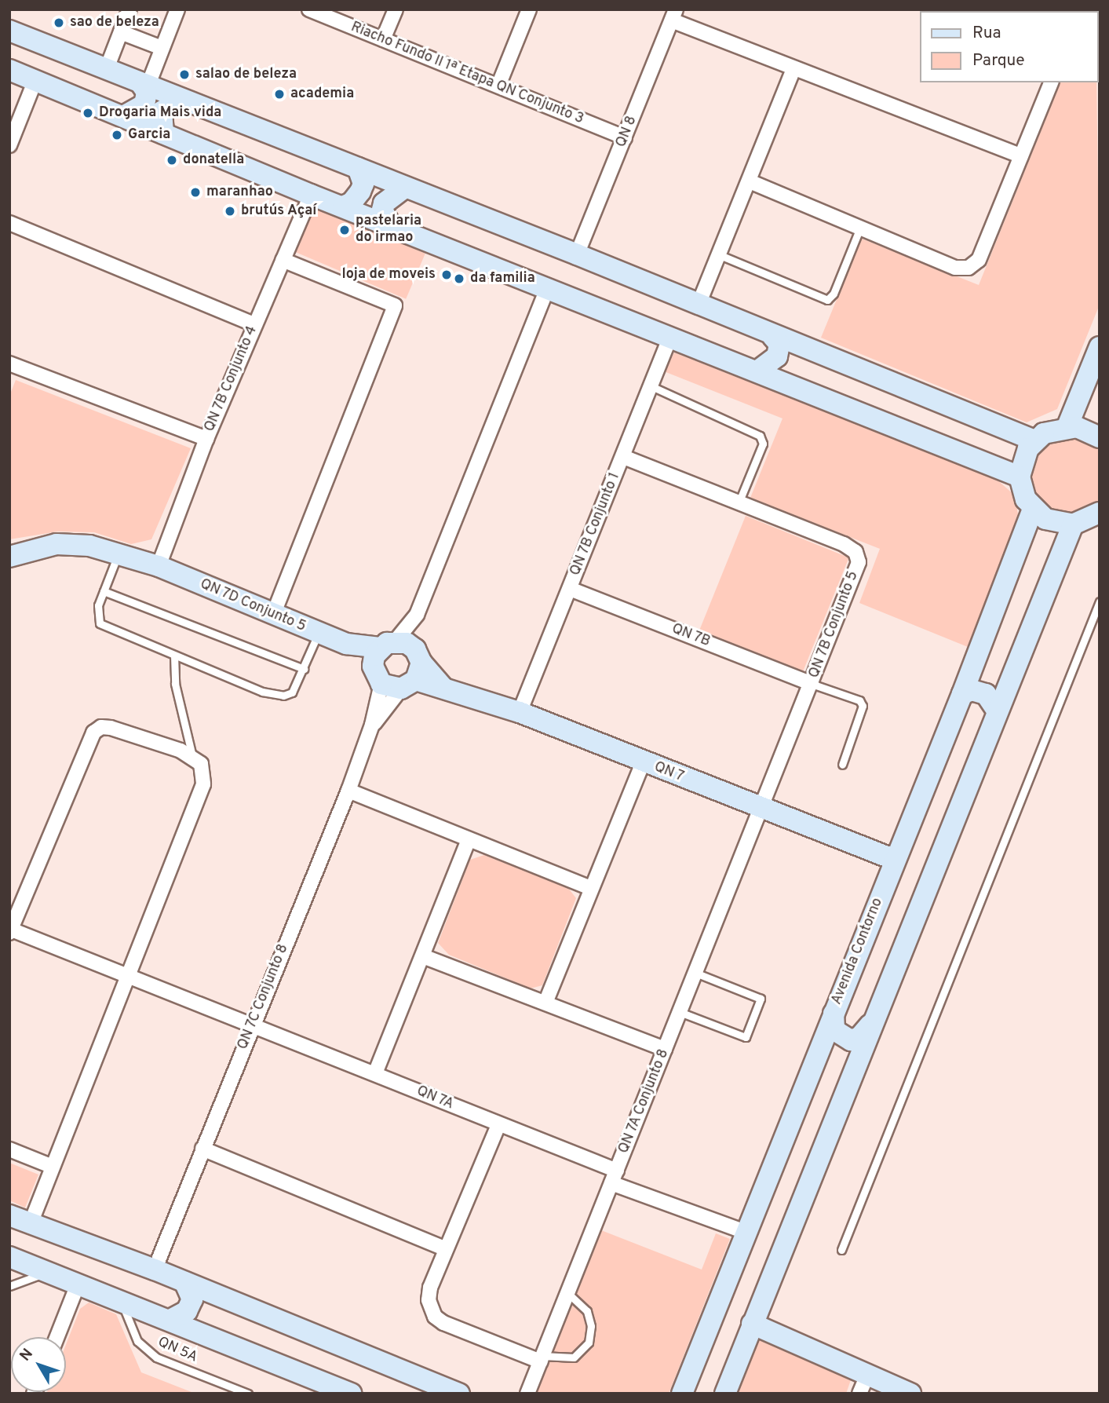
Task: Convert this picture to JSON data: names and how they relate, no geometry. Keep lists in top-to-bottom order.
{
  "streets": {
    "main road": ["QN 7D Conjunto 5", "QN 7", "Avenida Contorno"],
    "street": [
      "Riacho Fundo II 1ª Etapa QN Conjunto 3",
      "QN 8",
      "QN 7B Conjunto 4",
      "QN 7B Conjunto 1",
      "QN 7B Conjunto 5",
      "QN 7B",
      "QN 7C Conjunto 8",
      "QN 7A",
      "QN 7A Conjunto 8"
    ],
    "lane": ["QN 5A"]
  },
  "crossings": [
    ["Riacho Fundo II 1ª Etapa QN Conjunto 3", "QN 8"],
    ["QN 7B Conjunto 4", "QN 7D Conjunto 5"],
    ["QN 7B Conjunto 1", "QN 7B Conjunto 5"],
    ["QN 7B Conjunto 1", "QN 7B"],
    ["QN 7B Conjunto 1", "QN 7"],
    ["QN 7D Conjunto 5", "QN 7"],
    ["QN 7D Conjunto 5", "QN 7C Conjunto 8"],
    ["QN 7B Conjunto 5", "QN 7B"],
    ["QN 7B Conjunto 5", "QN 7"],
    ["QN 7B Conjunto 5", "QN 7A Conjunto 8"],
    ["QN 7", "Avenida Contorno"],
    ["QN 7", "QN 7C Conjunto 8"],
    ["QN 7", "QN 7A Conjunto 8"],
    ["Avenida Contorno", "QN 7A"],
    ["QN 7C Conjunto 8", "QN 7A"],
    ["QN 7A", "QN 7A Conjunto 8"]
  ],
  "places": [
    "sao de beleza",
    "salao de beleza",
    "academia",
    "Drogaria Mais vida",
    "Garcia",
    "donatella",
    "maranhao",
    "brutu´s Açaí",
    "pastelaria do irmao",
    "loja de moveis",
    "da familia"
  ],
  "legend": ["Rua", "Parque"],
  "north": "top left"
}
